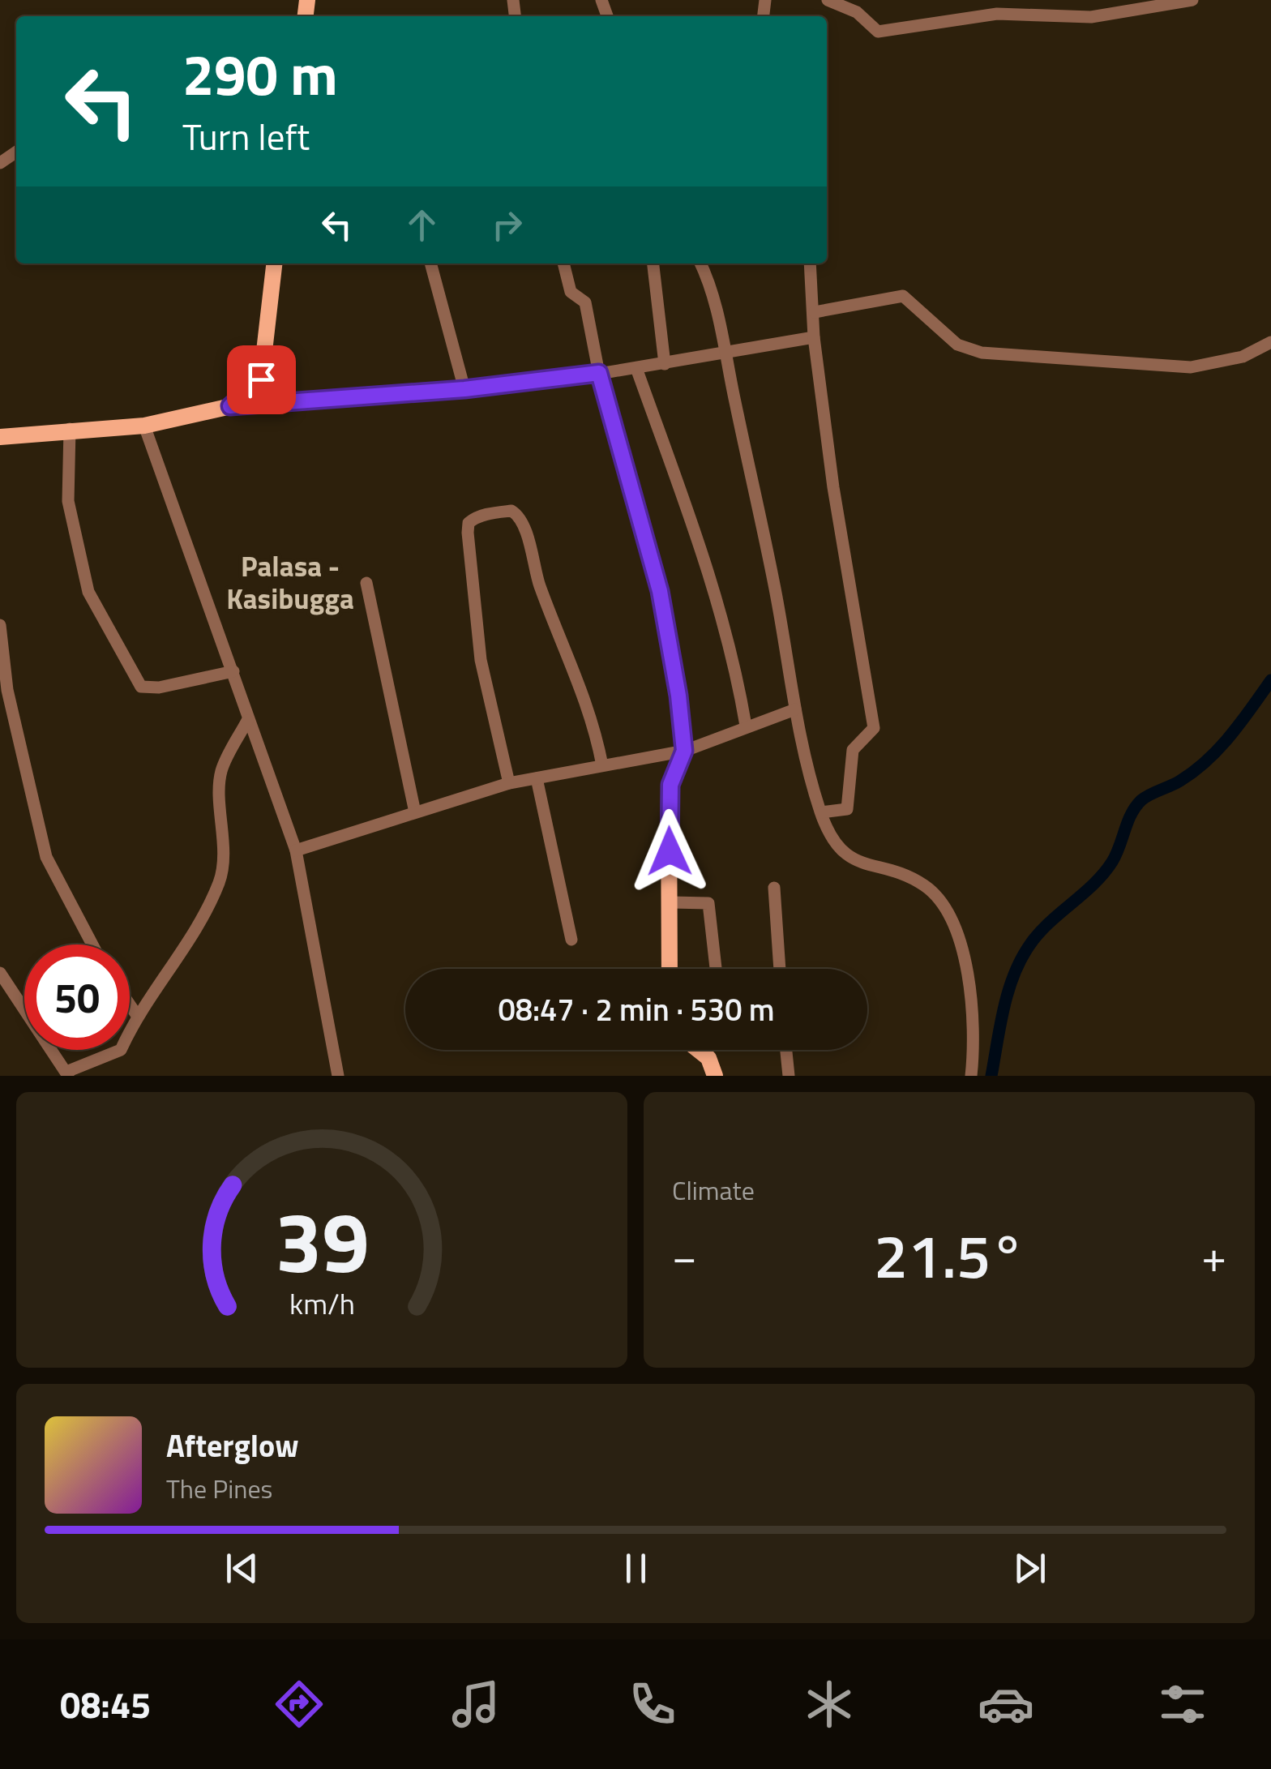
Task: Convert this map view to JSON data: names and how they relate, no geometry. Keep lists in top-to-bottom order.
{
  "districts": ["Palasa - Kasibugga"],
  "page": {
    "turn": ["290 m", "Turn left"],
    "limit": "50",
    "trip": "08:47 · 2 min · 530 m",
    "tile": "Climate",
    "heat": ["−", "21.5°", "+"],
    "song": ["Afterglow", "The Pines"],
    "tabs": "08:45",
    "gauge": ["39", "km/h"]
  }
}
